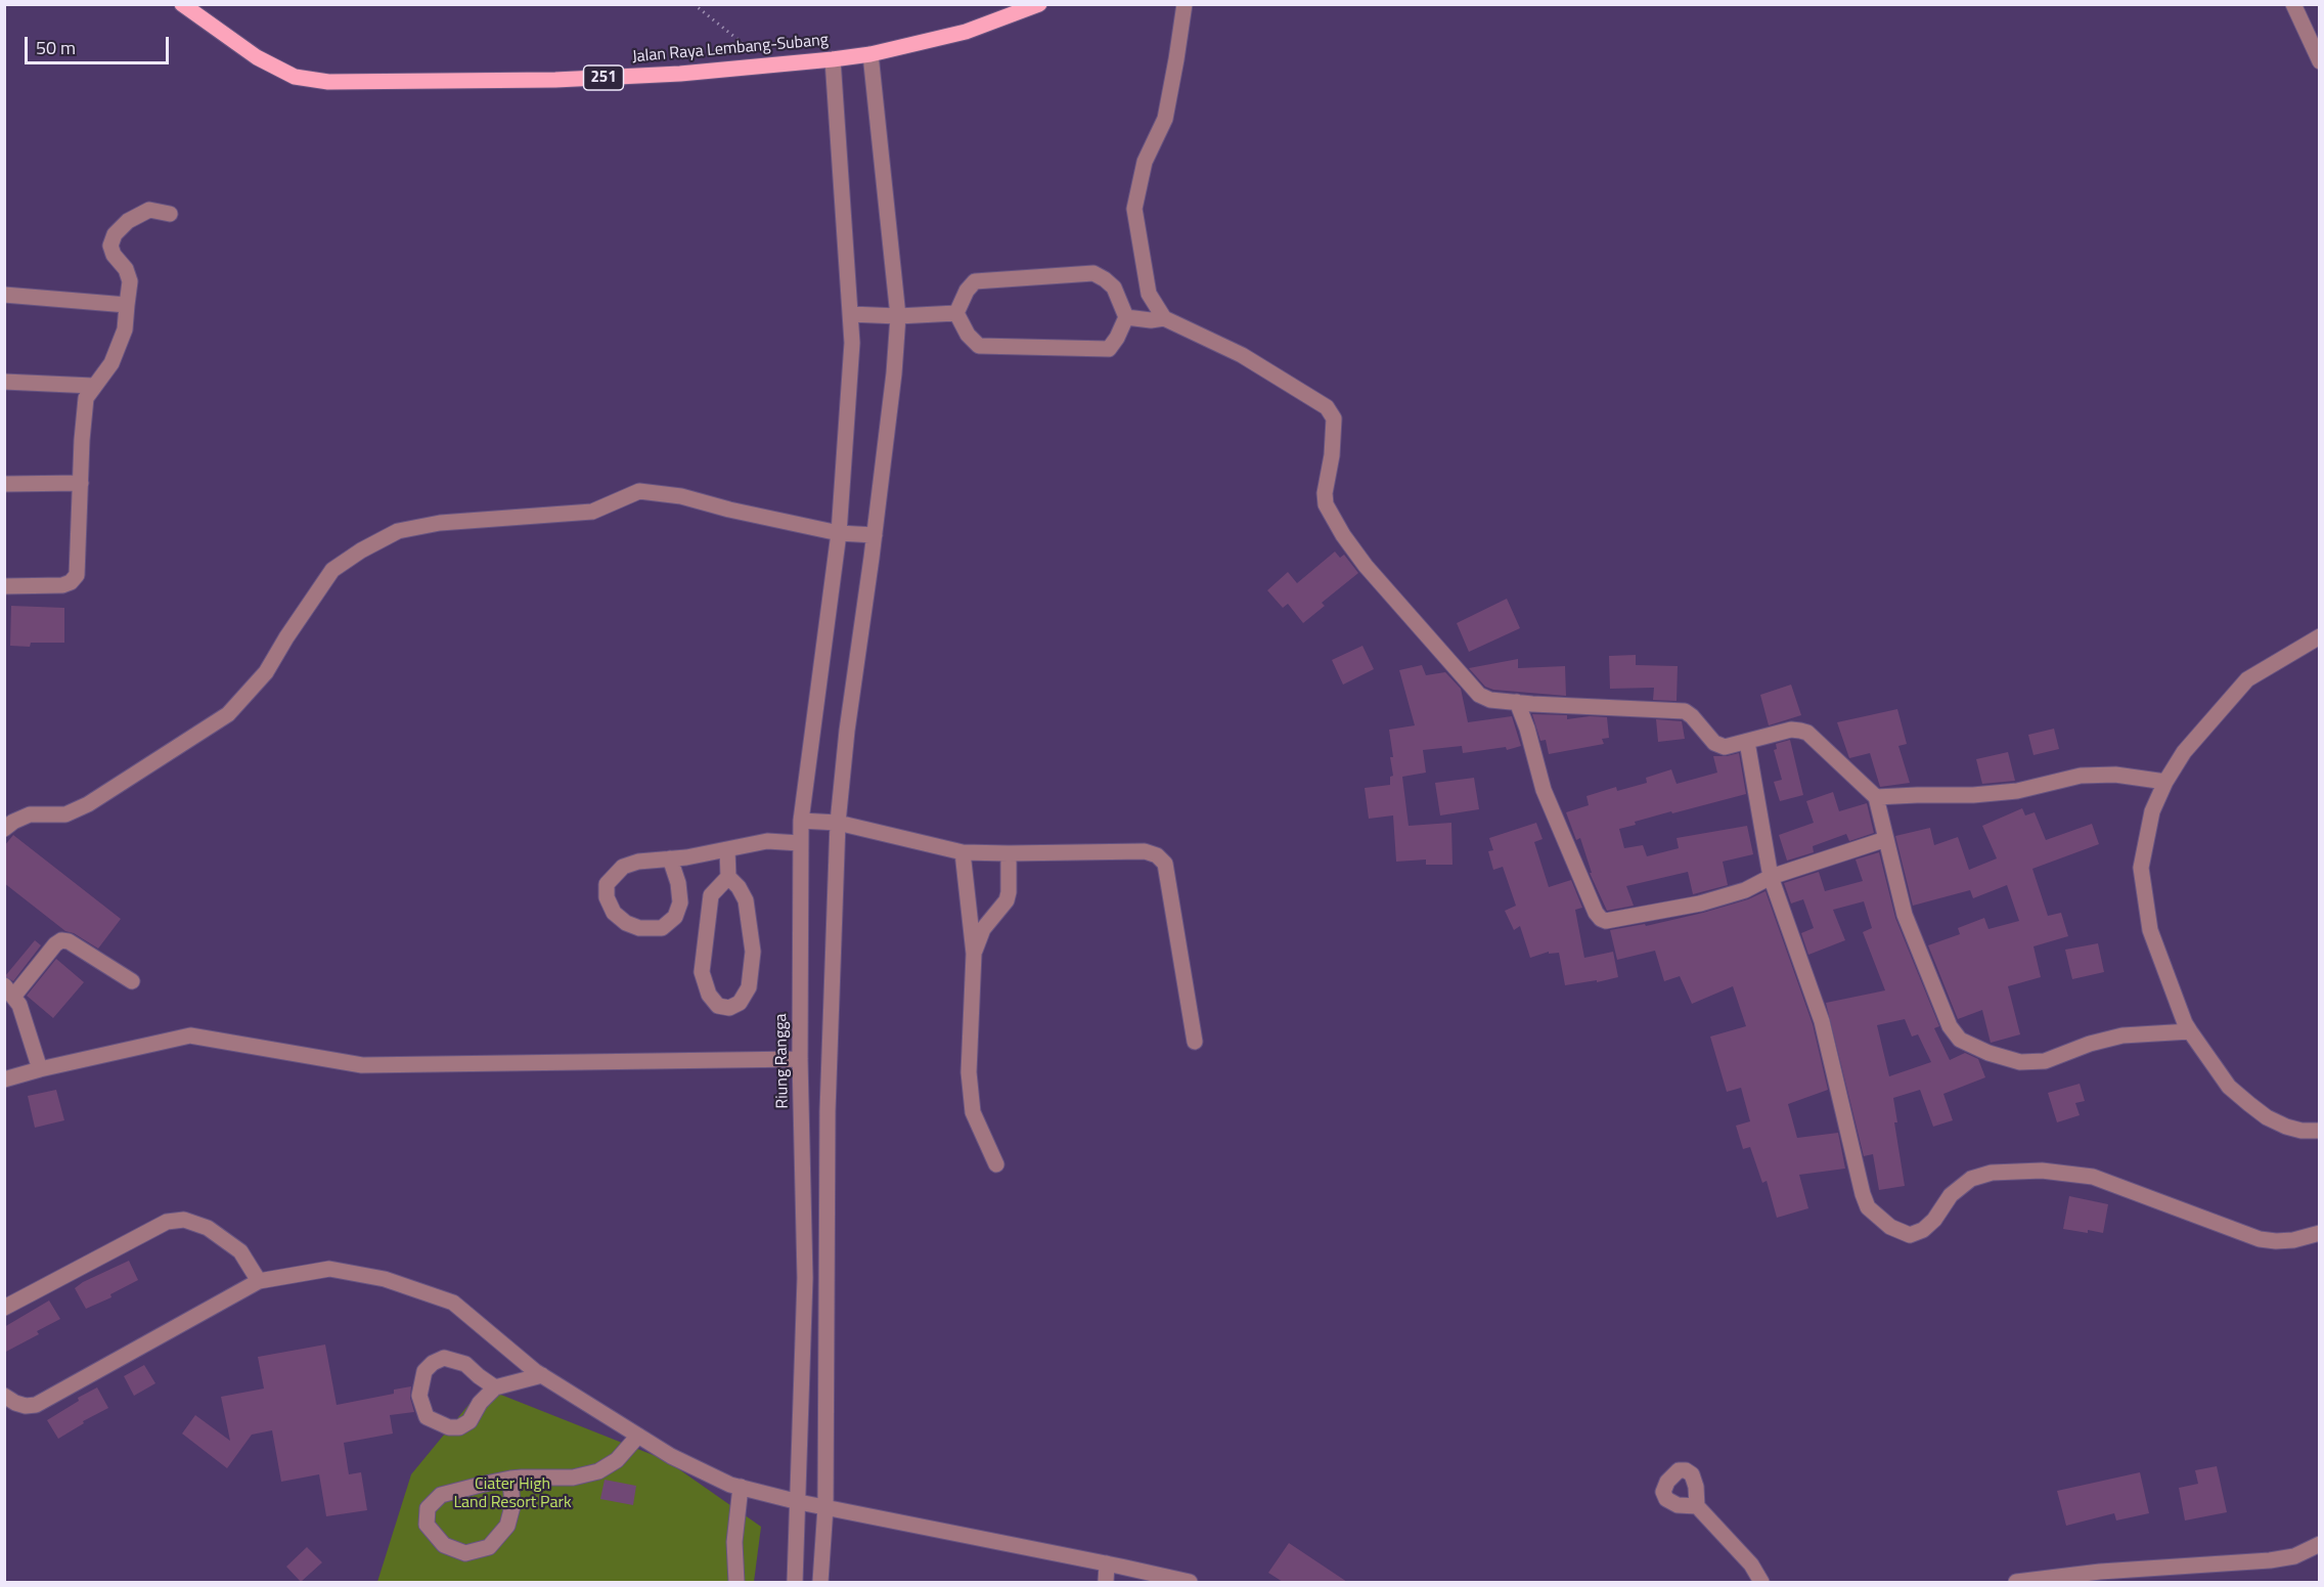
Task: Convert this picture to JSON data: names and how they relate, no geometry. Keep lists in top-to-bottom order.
{
  "streets": {
    "main road": ["Jalan Raya Lembang-Subang", "251"],
    "street": ["Riung Rangga"]
  },
  "crossings": [
    ["Jalan Raya Lembang-Subang", "Riung Rangga"]
  ],
  "parks": ["Ciater High Land Resort Park"],
  "scale_bar": "50 m"
}
